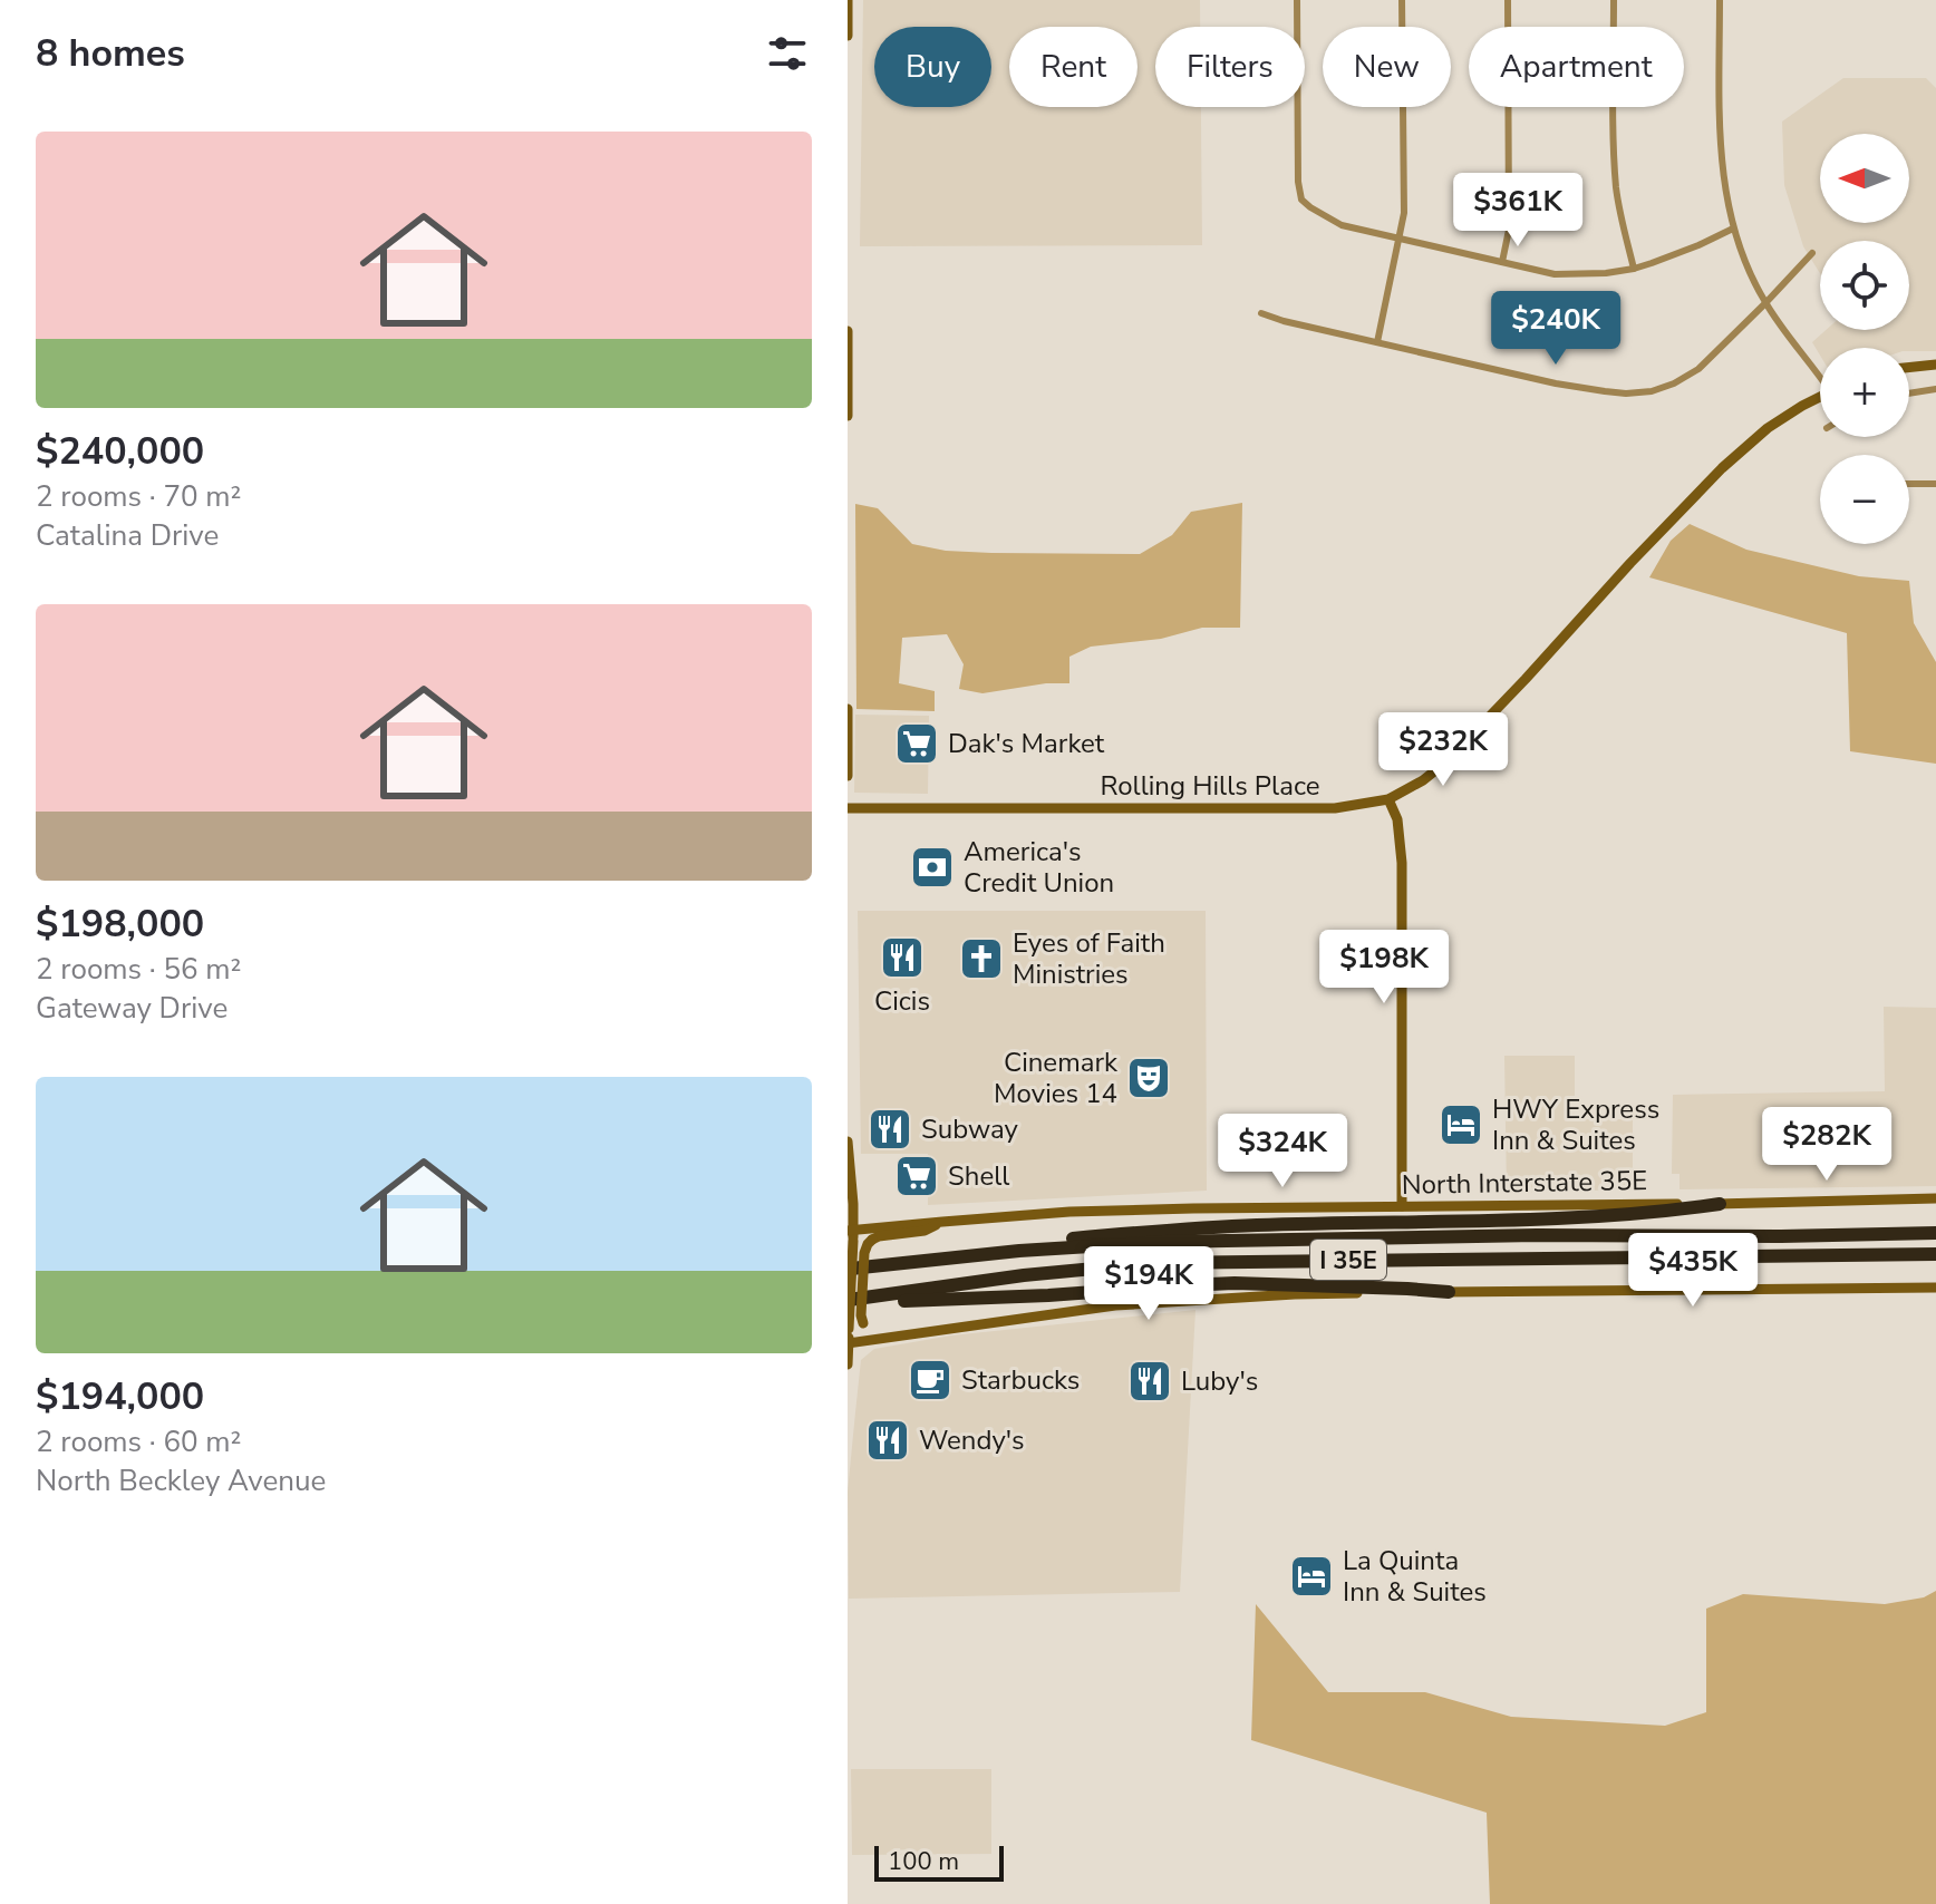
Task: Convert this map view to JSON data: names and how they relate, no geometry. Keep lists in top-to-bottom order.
{
  "streets": {
    "highway": ["I 35E"],
    "main road": ["Rolling Hills Place", "North Interstate 35E"]
  },
  "places": {
    "supermarket": ["Dak's Market", "Shell"],
    "bank": ["America's Credit Union"],
    "restaurant": [
      "Cicis",
      "Subway",
      "Luby's",
      "Wendy's"
    ],
    "church": ["Eyes of Faith Ministries"],
    "theatre": ["Cinemark Movies 14"],
    "hotel": ["HWY Express Inn & Suites", "La Quinta Inn & Suites"],
    "cafe": ["Starbucks"]
  },
  "scale_bar": "100 m",
  "north": "left",
  "page": {
    "heading": "8 homes",
    "chip": [
      "Buy",
      "Rent",
      "Filters",
      "New",
      "Apartment"
    ],
    "list": [
      {
        "name": "$240,000",
        "note": "2 rooms · 70 m² · Catalina Drive"
      },
      {
        "name": "$198,000",
        "note": "2 rooms · 56 m² · Gateway Drive"
      },
      {
        "name": "$194,000",
        "note": "2 rooms · 60 m² · North Beckley Avenue"
      }
    ],
    "map_buttons": ["+", "−"],
    "price": [
      "$361K",
      "$240K",
      "$232K",
      "$198K",
      "$282K",
      "$324K",
      "$435K",
      "$194K"
    ],
    "scale": "100 m"
  }
}
